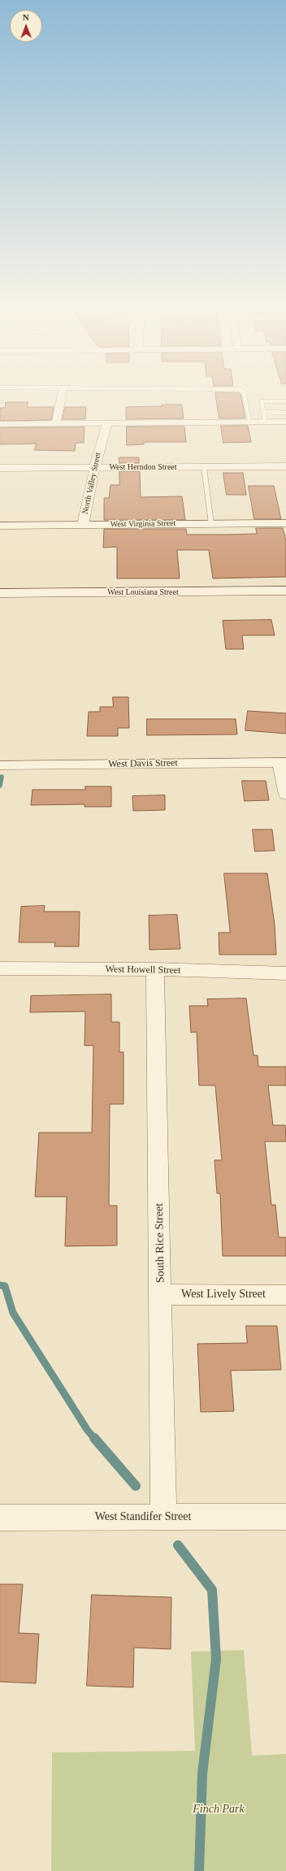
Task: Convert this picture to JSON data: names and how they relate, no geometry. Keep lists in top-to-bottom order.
{
  "streets": {
    "main road": ["West Virginia Street", "West Louisiana Street"],
    "street": [
      "West Herndon Street",
      "North Valley Street",
      "West Davis Street",
      "West Howell Street",
      "South Rice Street",
      "West Lively Street",
      "West Standifer Street"
    ]
  },
  "crossings": [
    ["West Herndon Street", "North Valley Street"],
    ["North Valley Street", "West Virginia Street"],
    ["West Howell Street", "South Rice Street"],
    ["South Rice Street", "West Lively Street"],
    ["South Rice Street", "West Standifer Street"]
  ],
  "parks": ["Finch Park"],
  "north": "top"
}
